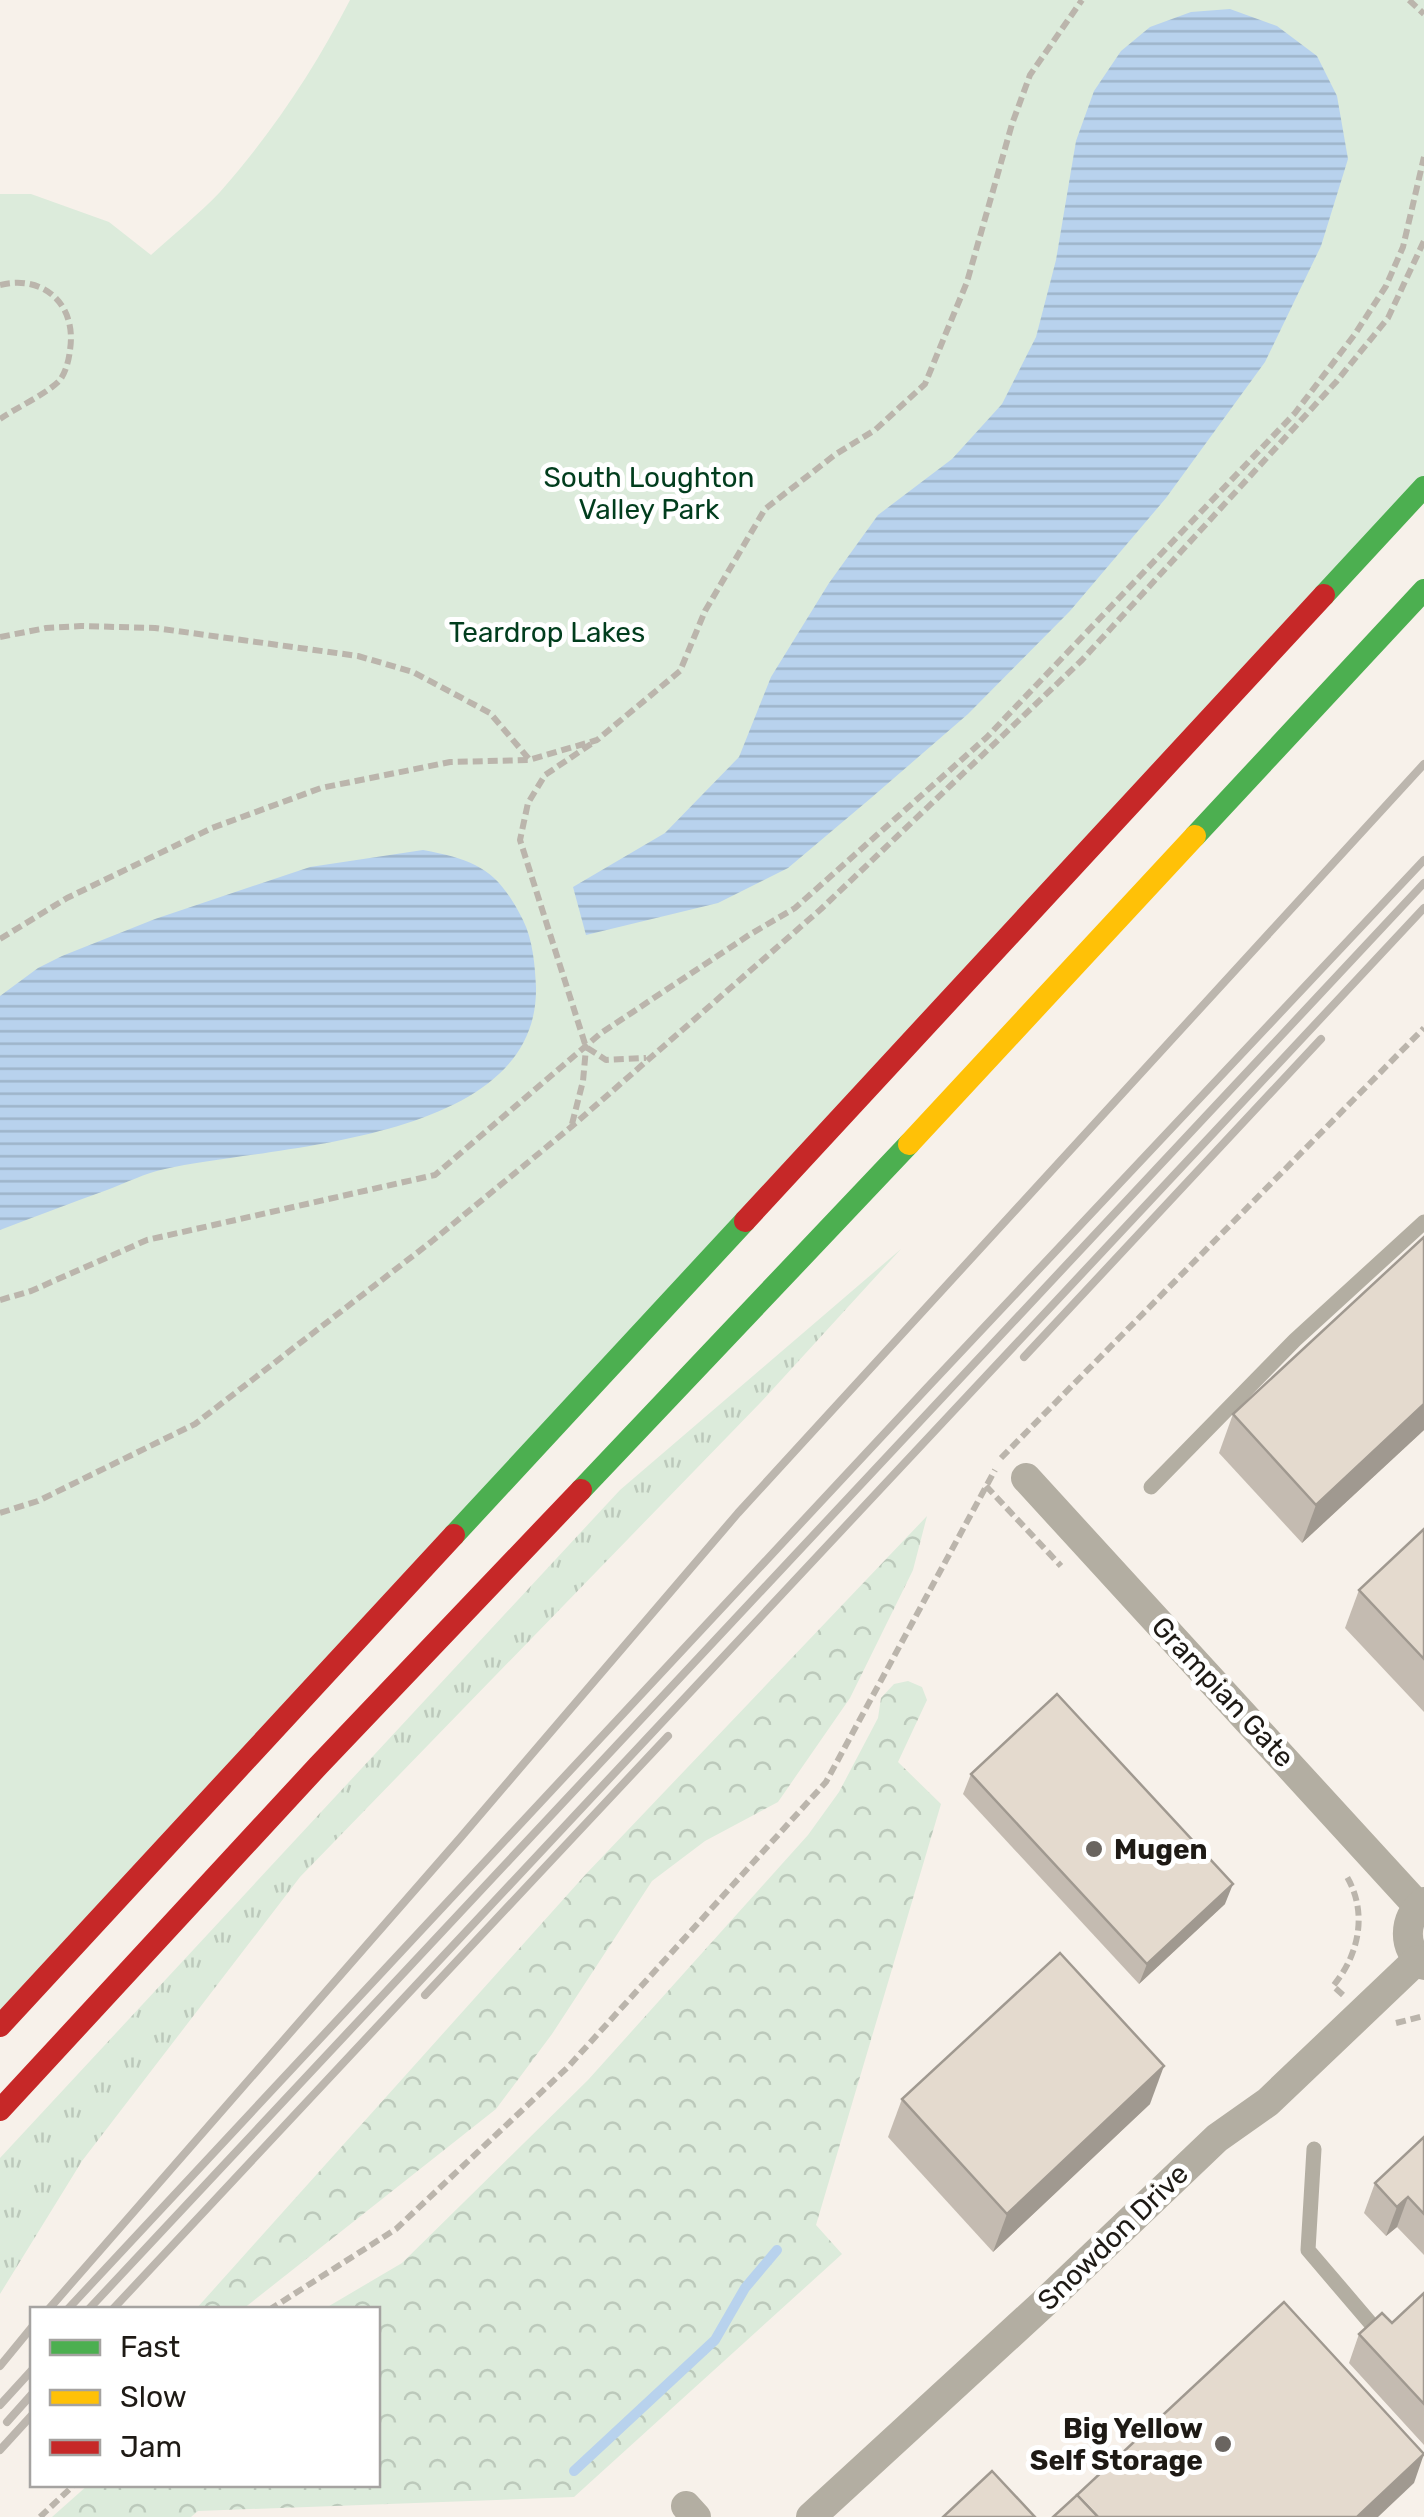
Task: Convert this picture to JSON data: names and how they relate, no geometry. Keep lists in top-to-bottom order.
{
  "streets": {
    "street": ["Grampian Gate", "Snowdon Drive"]
  },
  "parks": ["South Loughton Valley Park", "Teardrop Lakes"],
  "places": ["Mugen", "Big Yellow Self Storage"],
  "legend": ["Fast", "Slow", "Jam"]
}
